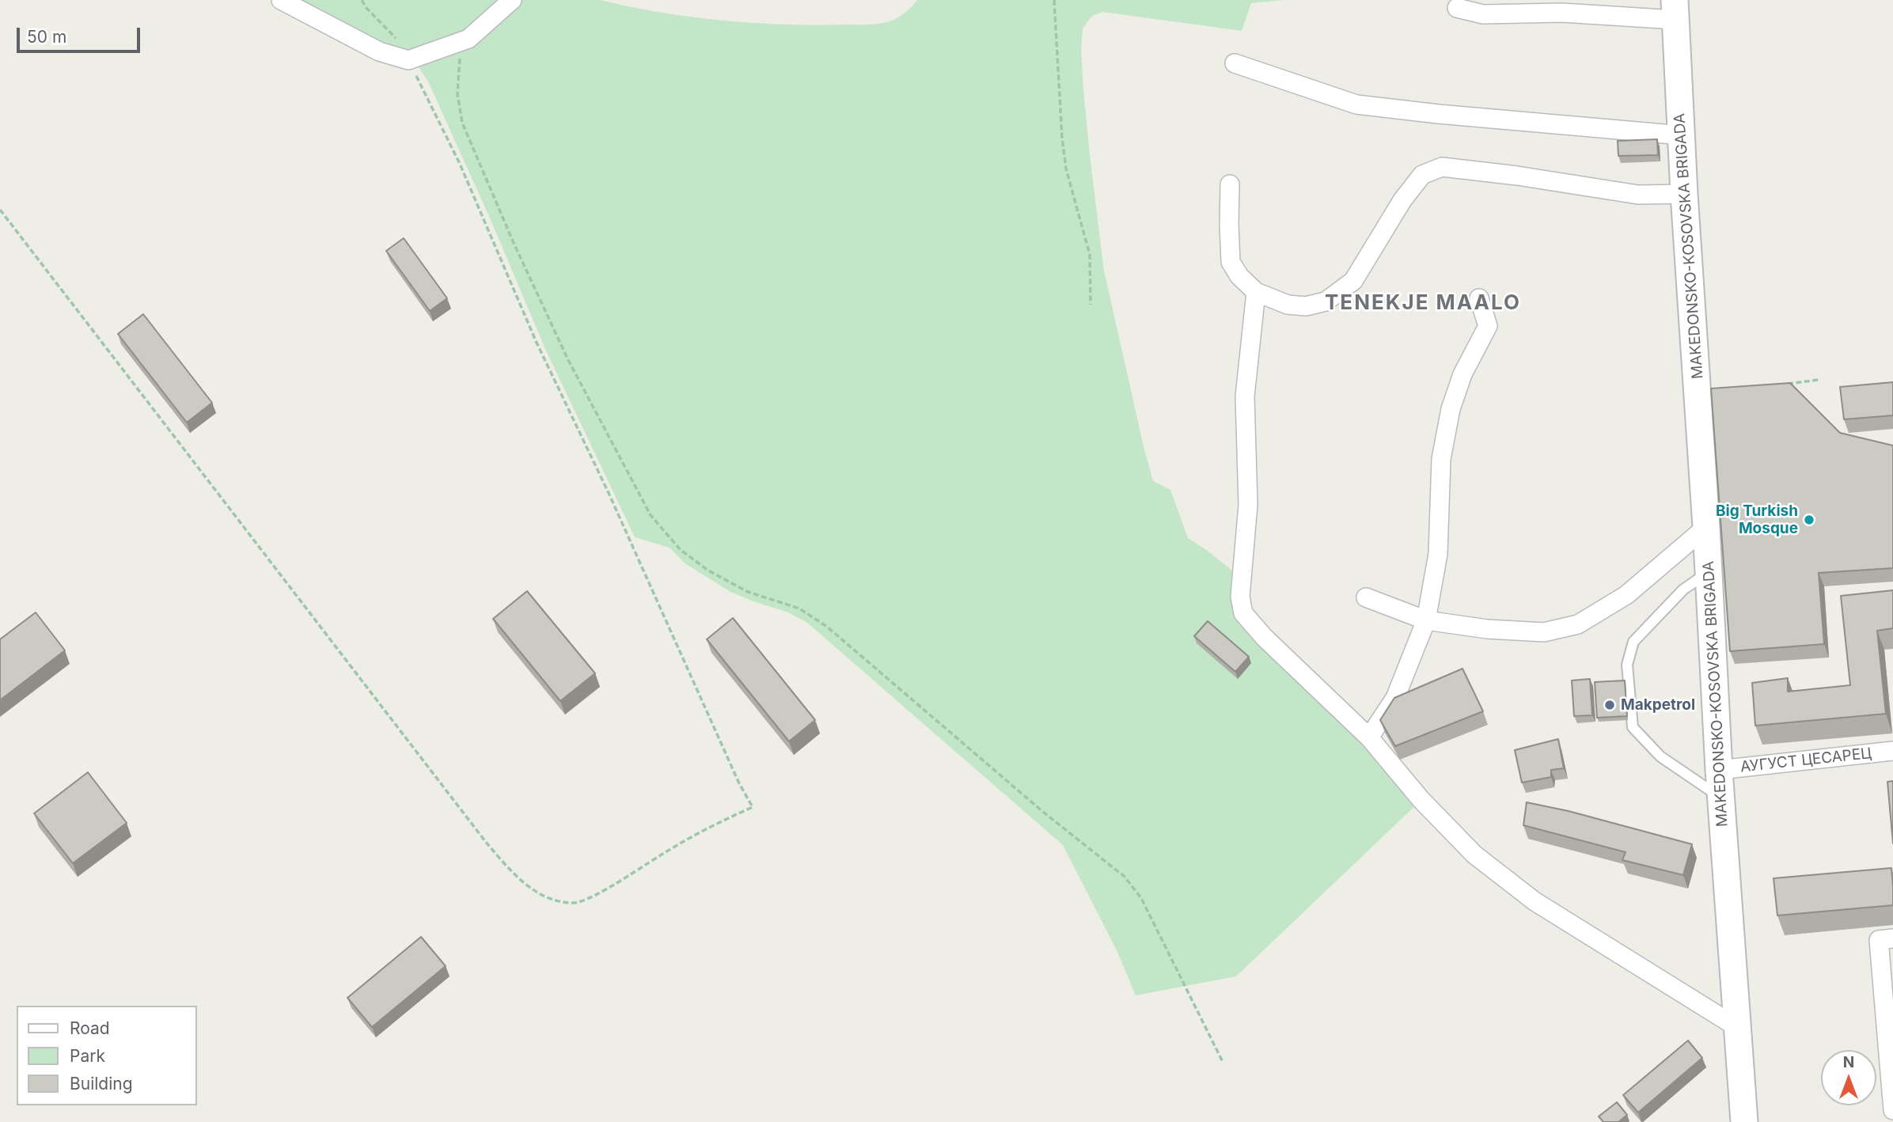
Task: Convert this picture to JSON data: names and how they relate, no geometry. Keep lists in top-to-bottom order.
{
  "streets": {
    "street": ["MAKEDONSKO-KOSOVSKA BRIGADA", "АУГУСТ ЦЕСАРЕЦ"]
  },
  "crossings": [
    ["MAKEDONSKO-KOSOVSKA BRIGADA", "АУГУСТ ЦЕСАРЕЦ"]
  ],
  "districts": ["TENEKJE MAALO"],
  "places": ["Big Turkish Mosque", "Makpetrol"],
  "legend": ["Road", "Park", "Building"],
  "scale_bar": "50 m",
  "north": "top"
}
